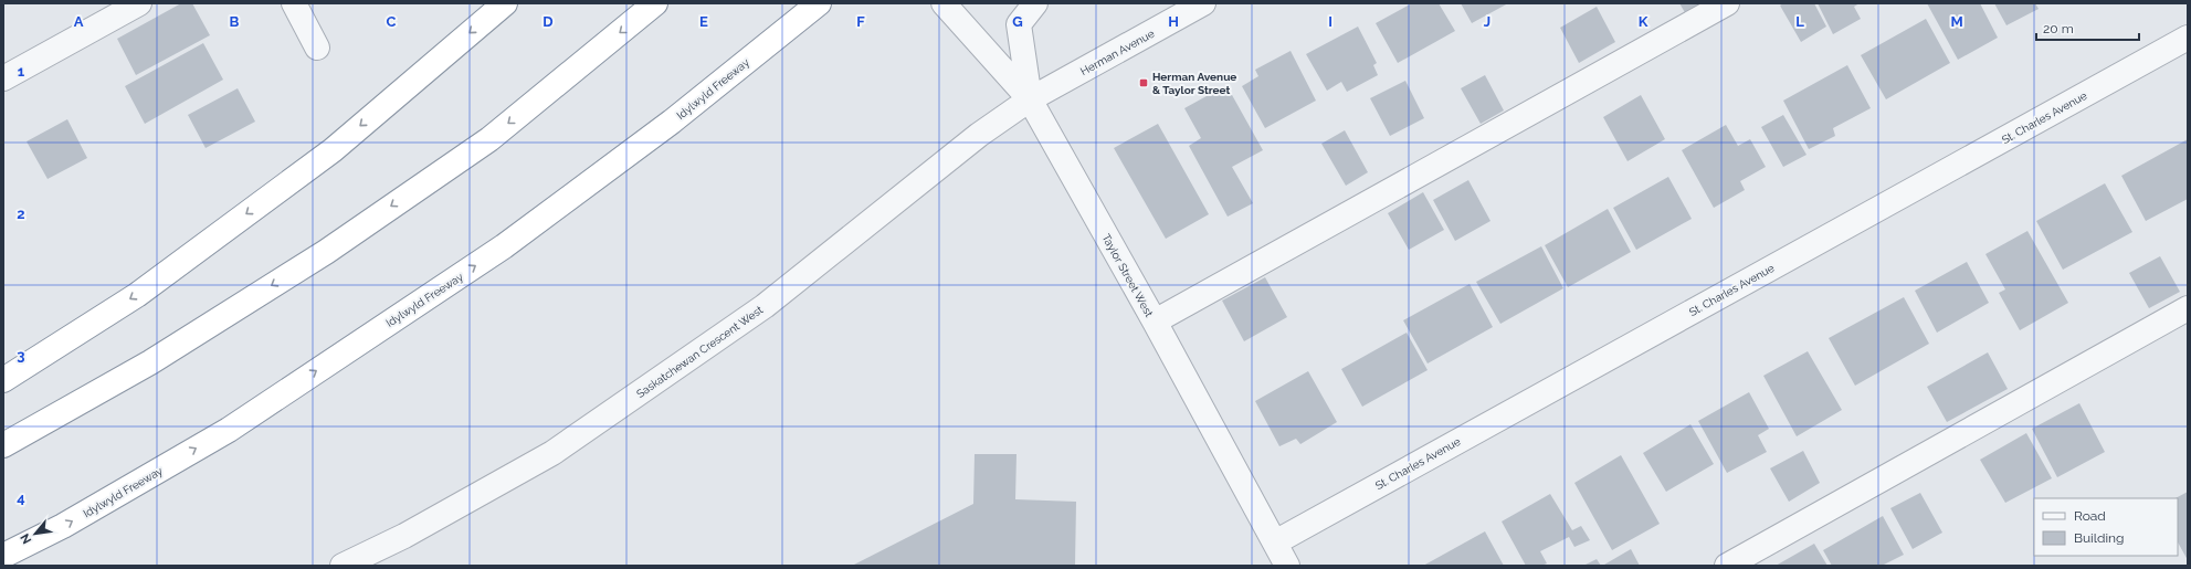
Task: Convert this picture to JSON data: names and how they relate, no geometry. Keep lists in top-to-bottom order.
{
  "streets": {
    "highway": ["Idylwyld Freeway"],
    "street": [
      "Herman Avenue",
      "St. Charles Avenue",
      "Taylor Street West",
      "Saskatchewan Crescent West"
    ]
  },
  "crossings": [
    ["Herman Avenue", "Taylor Street West"],
    ["Herman Avenue", "Saskatchewan Crescent West"],
    ["St. Charles Avenue", "Taylor Street West"],
    ["Taylor Street West", "Saskatchewan Crescent West"]
  ],
  "places": {
    "transit": ["Herman Avenue & Taylor Street"]
  },
  "legend": ["Road", "Building"],
  "scale_bar": "20 m",
  "north": "bottom left",
  "grid": {
    "columns": [
      "A",
      "B",
      "C",
      "D",
      "E",
      "F",
      "G",
      "H",
      "I",
      "J",
      "K",
      "L",
      "M"
    ],
    "rows": [
      "1",
      "2",
      "3",
      "4"
    ]
  }
}
